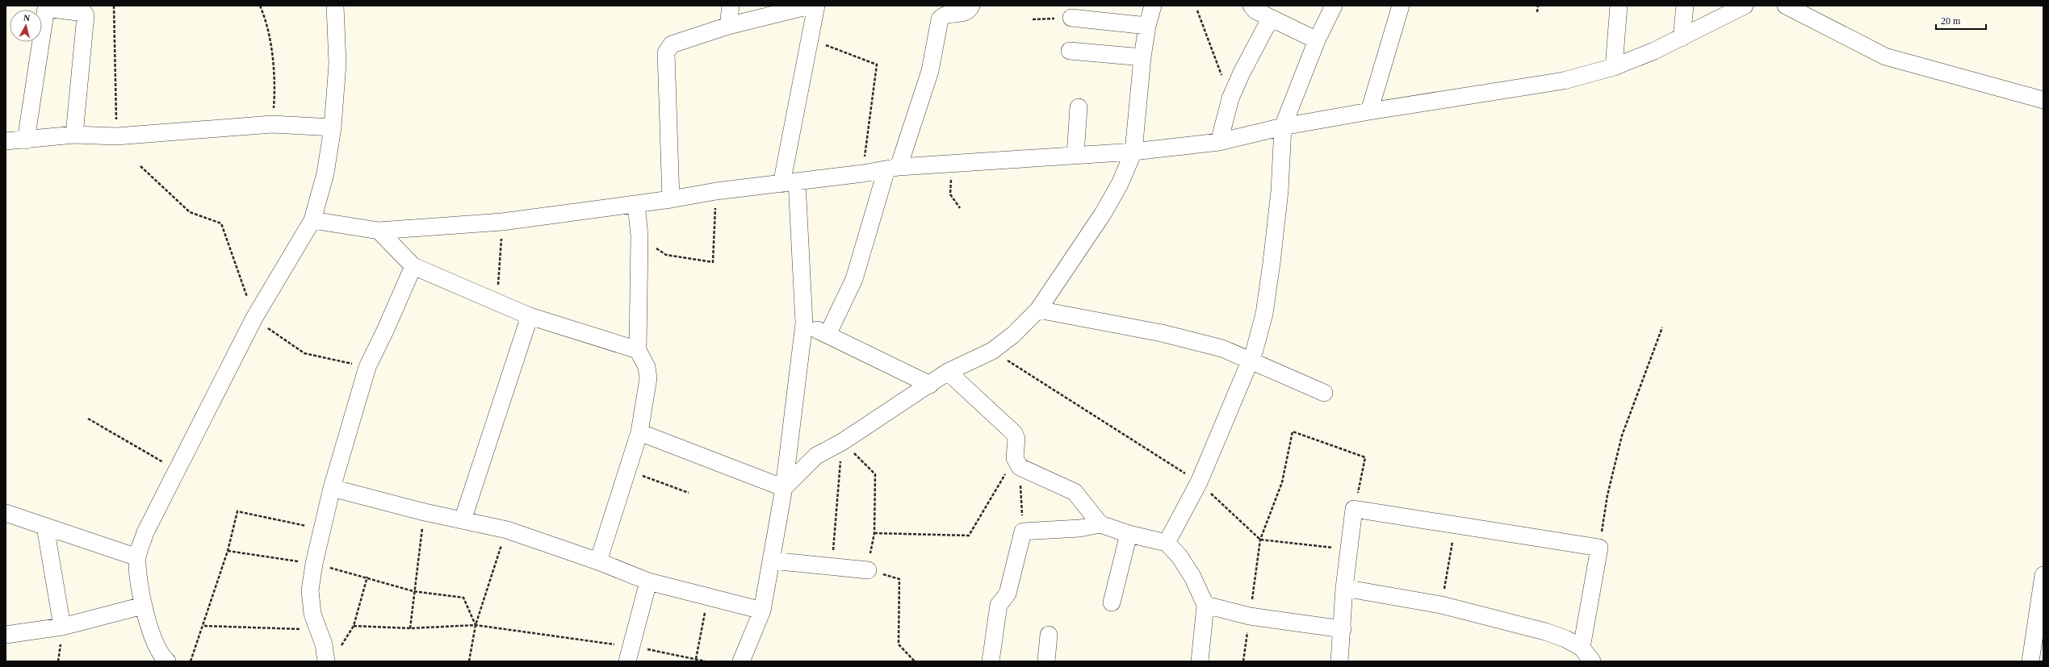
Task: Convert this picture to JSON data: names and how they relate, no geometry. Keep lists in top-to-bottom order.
{
  "scale_bar": "20 m",
  "north": "top"
}
